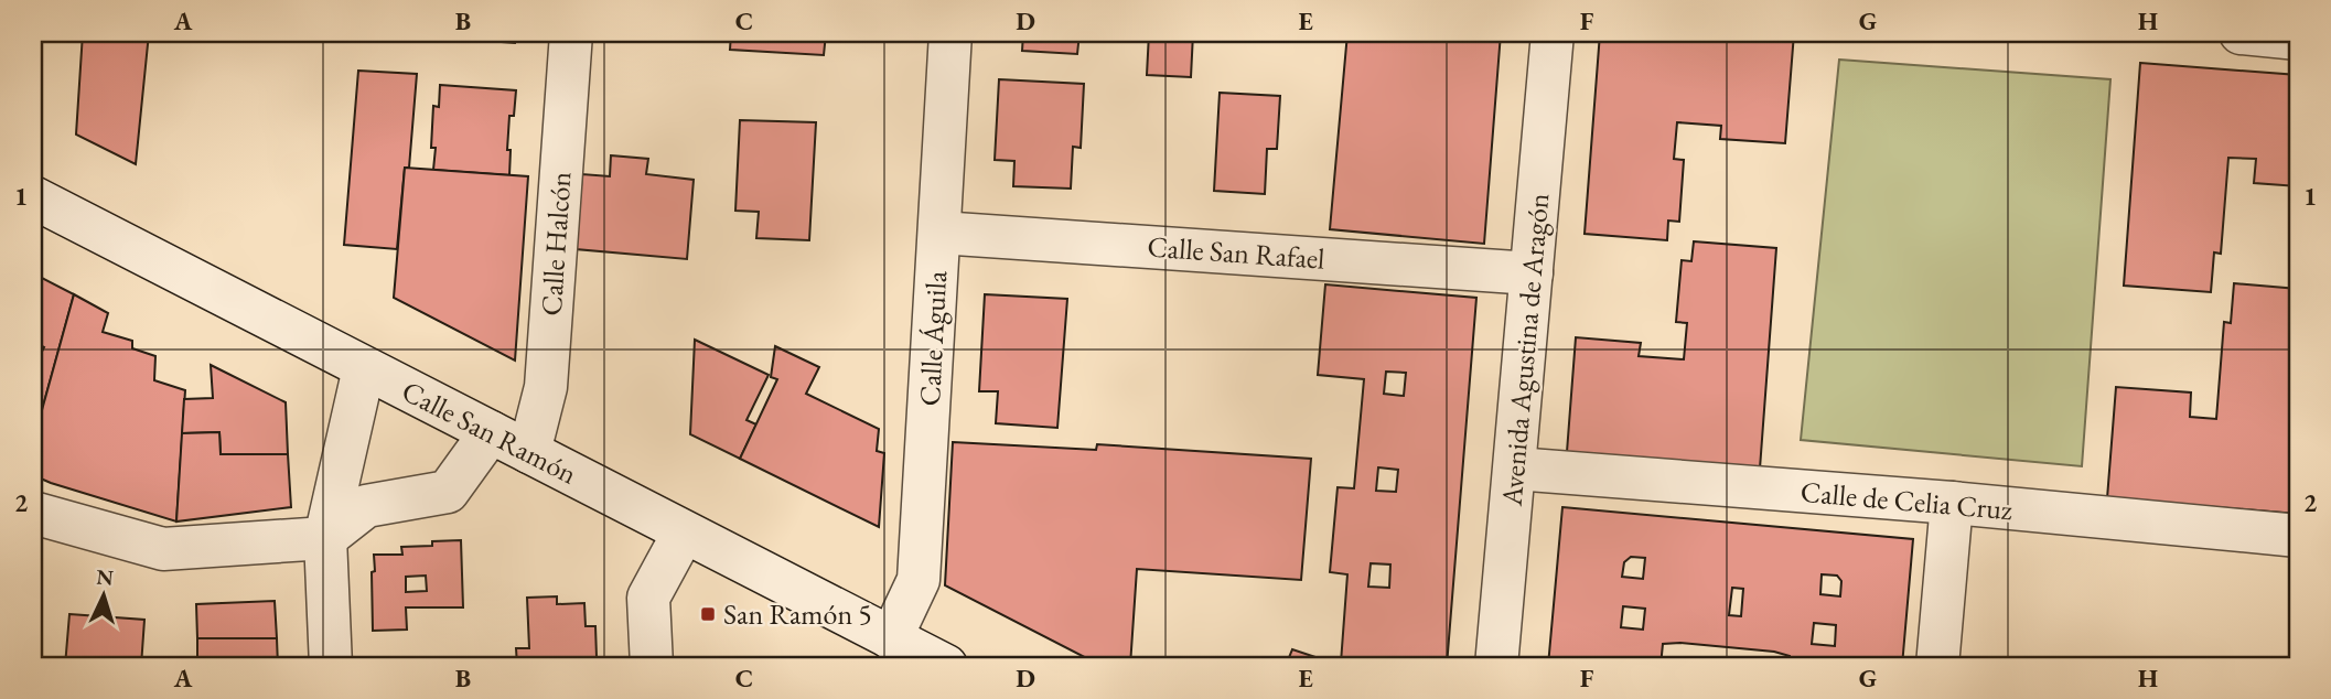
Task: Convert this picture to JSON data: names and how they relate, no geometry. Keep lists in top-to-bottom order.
{
  "streets": {
    "street": [
      "Calle Halcón",
      "Calle San Rafael",
      "Calle Águila",
      "Avenida Agustina de Aragón",
      "Calle San Ramón",
      "Calle de Celia Cruz"
    ]
  },
  "crossings": [
    ["Calle Halcón", "Calle San Ramón"],
    ["Calle San Rafael", "Calle Águila"],
    ["Calle San Rafael", "Avenida Agustina de Aragón"],
    ["Calle Águila", "Calle San Ramón"],
    ["Avenida Agustina de Aragón", "Calle de Celia Cruz"]
  ],
  "places": {
    "transit": ["San Ramón 5"]
  },
  "north": "top",
  "grid": {
    "columns": [
      "A",
      "B",
      "C",
      "D",
      "E",
      "F",
      "G",
      "H"
    ],
    "rows": ["1", "2"]
  }
}
